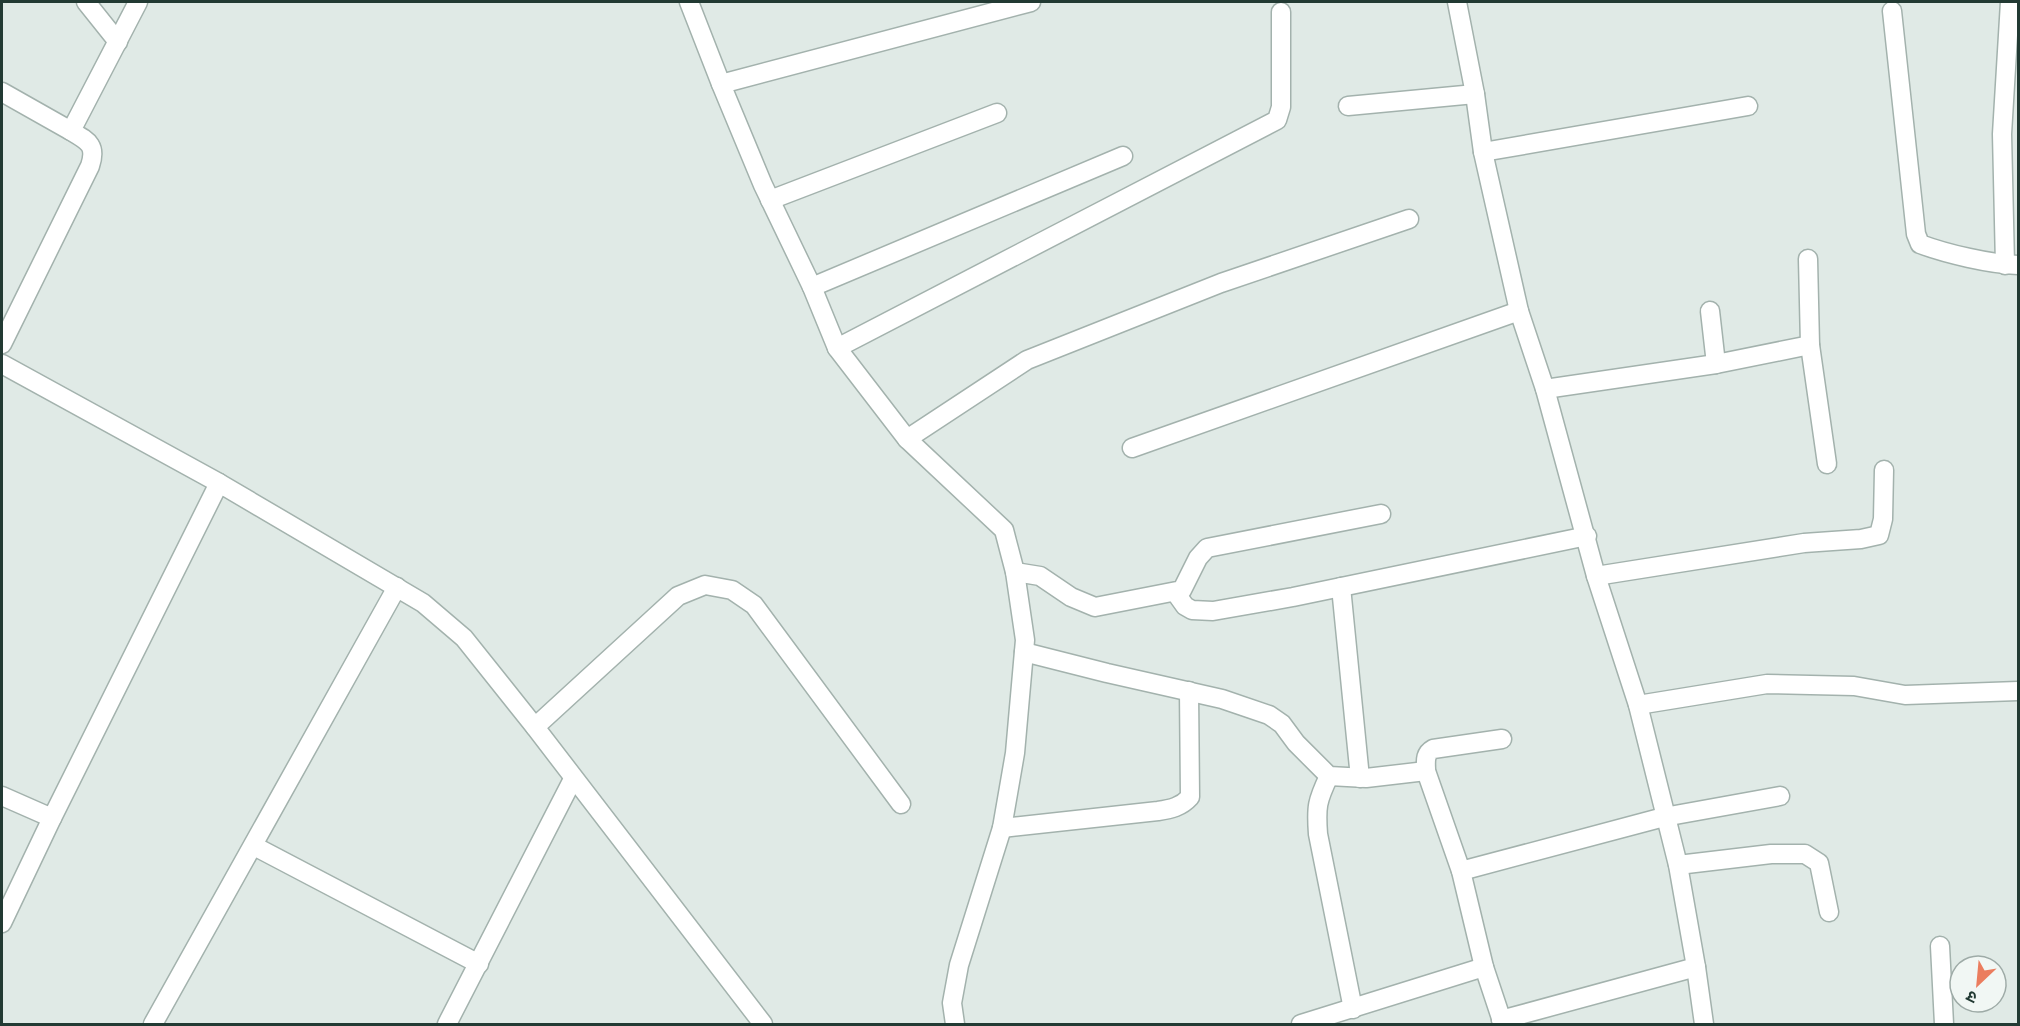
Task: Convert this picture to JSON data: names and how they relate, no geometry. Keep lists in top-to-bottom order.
{
  "north": "bottom left"
}
